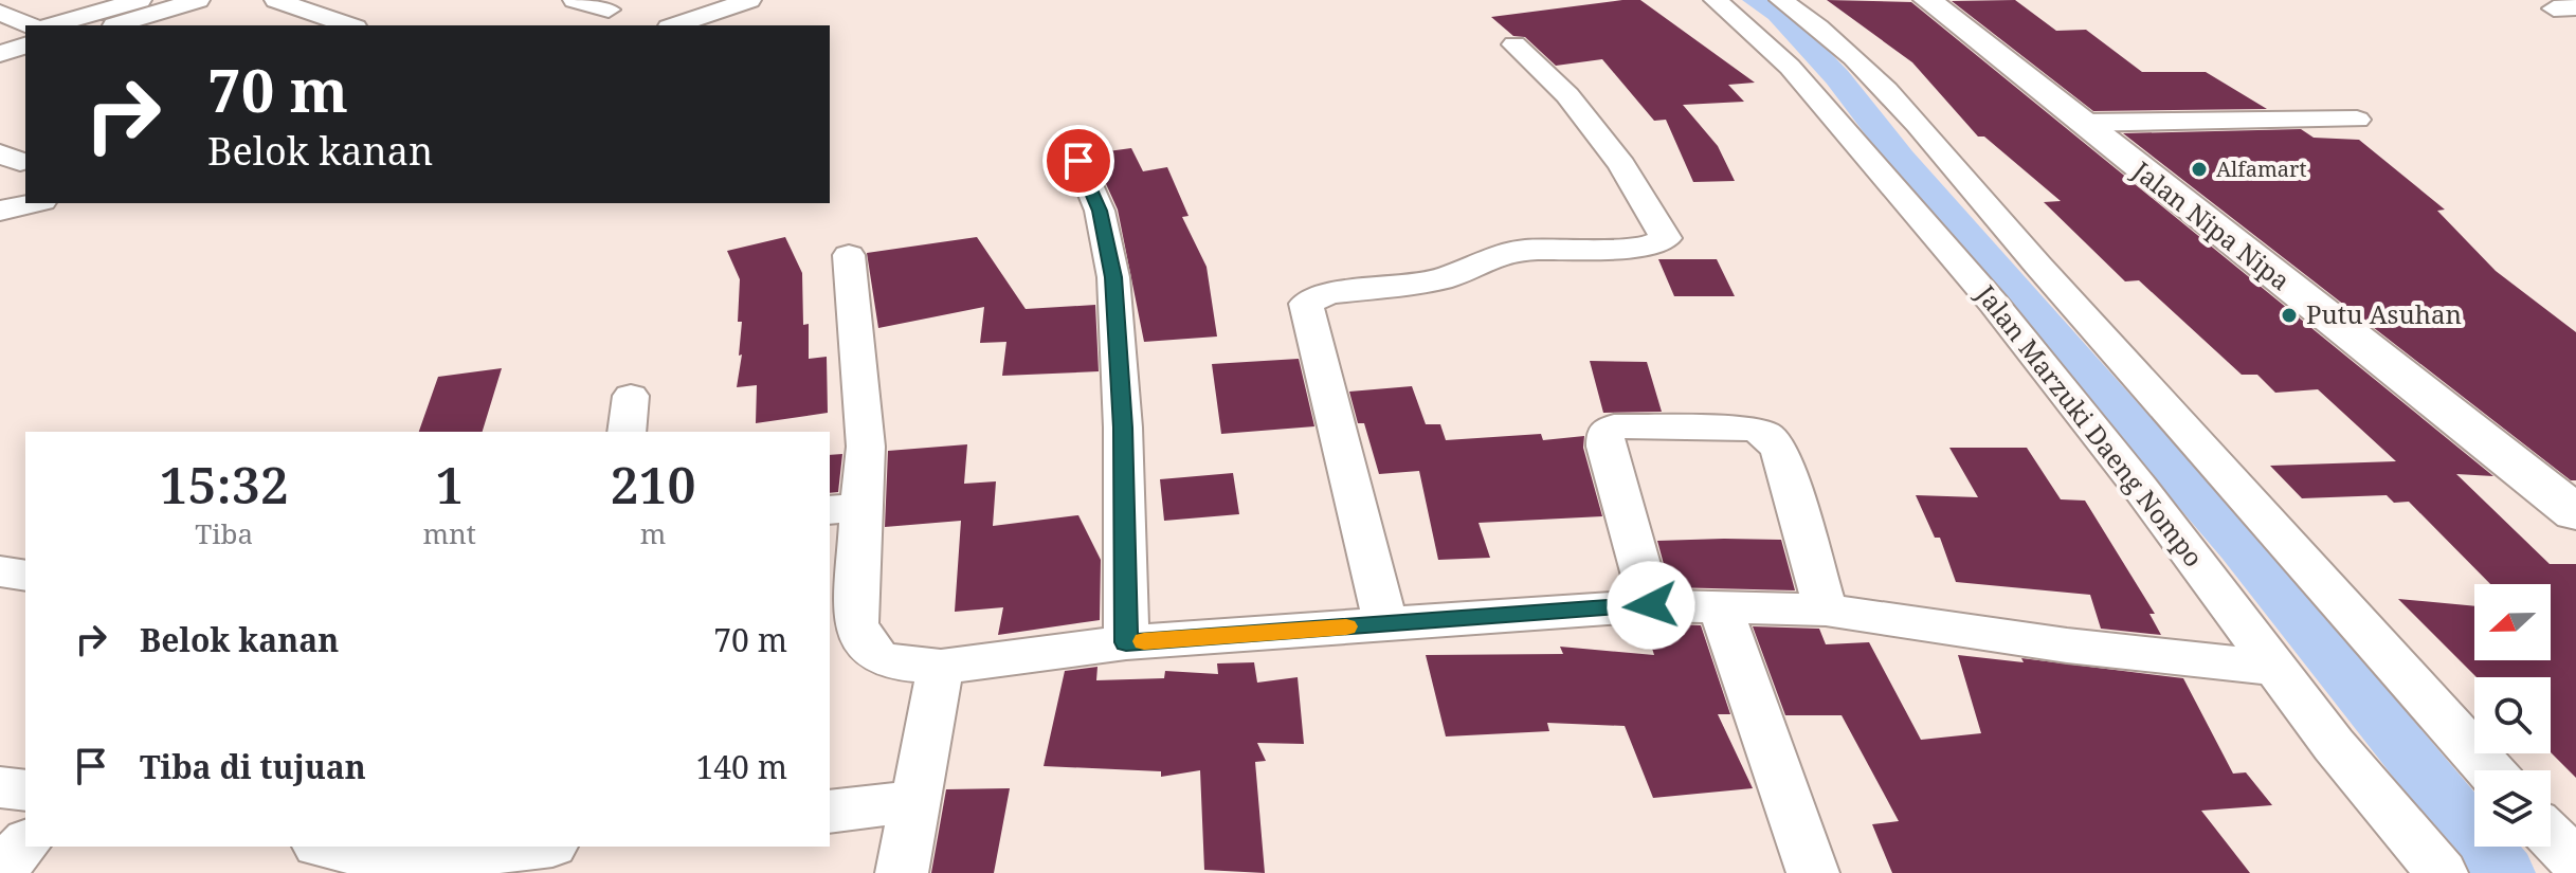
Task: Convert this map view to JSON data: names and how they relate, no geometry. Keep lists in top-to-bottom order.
{
  "streets": {
    "street": ["Jalan Nipa Nipa", "Jalan Marzuki Daeng Nompo"]
  },
  "places": ["Alfamart", "Putu Asuhan"],
  "north": "left",
  "page": {
    "turn": ["70 m", "Belok kanan"],
    "eta": [
      "15:32",
      "Tiba",
      "1",
      "mnt",
      "210",
      "m"
    ],
    "list": [
      {
        "name": "Belok kanan",
        "value": "70 m"
      },
      {
        "name": "Tiba di tujuan",
        "value": "140 m"
      }
    ]
  }
}
